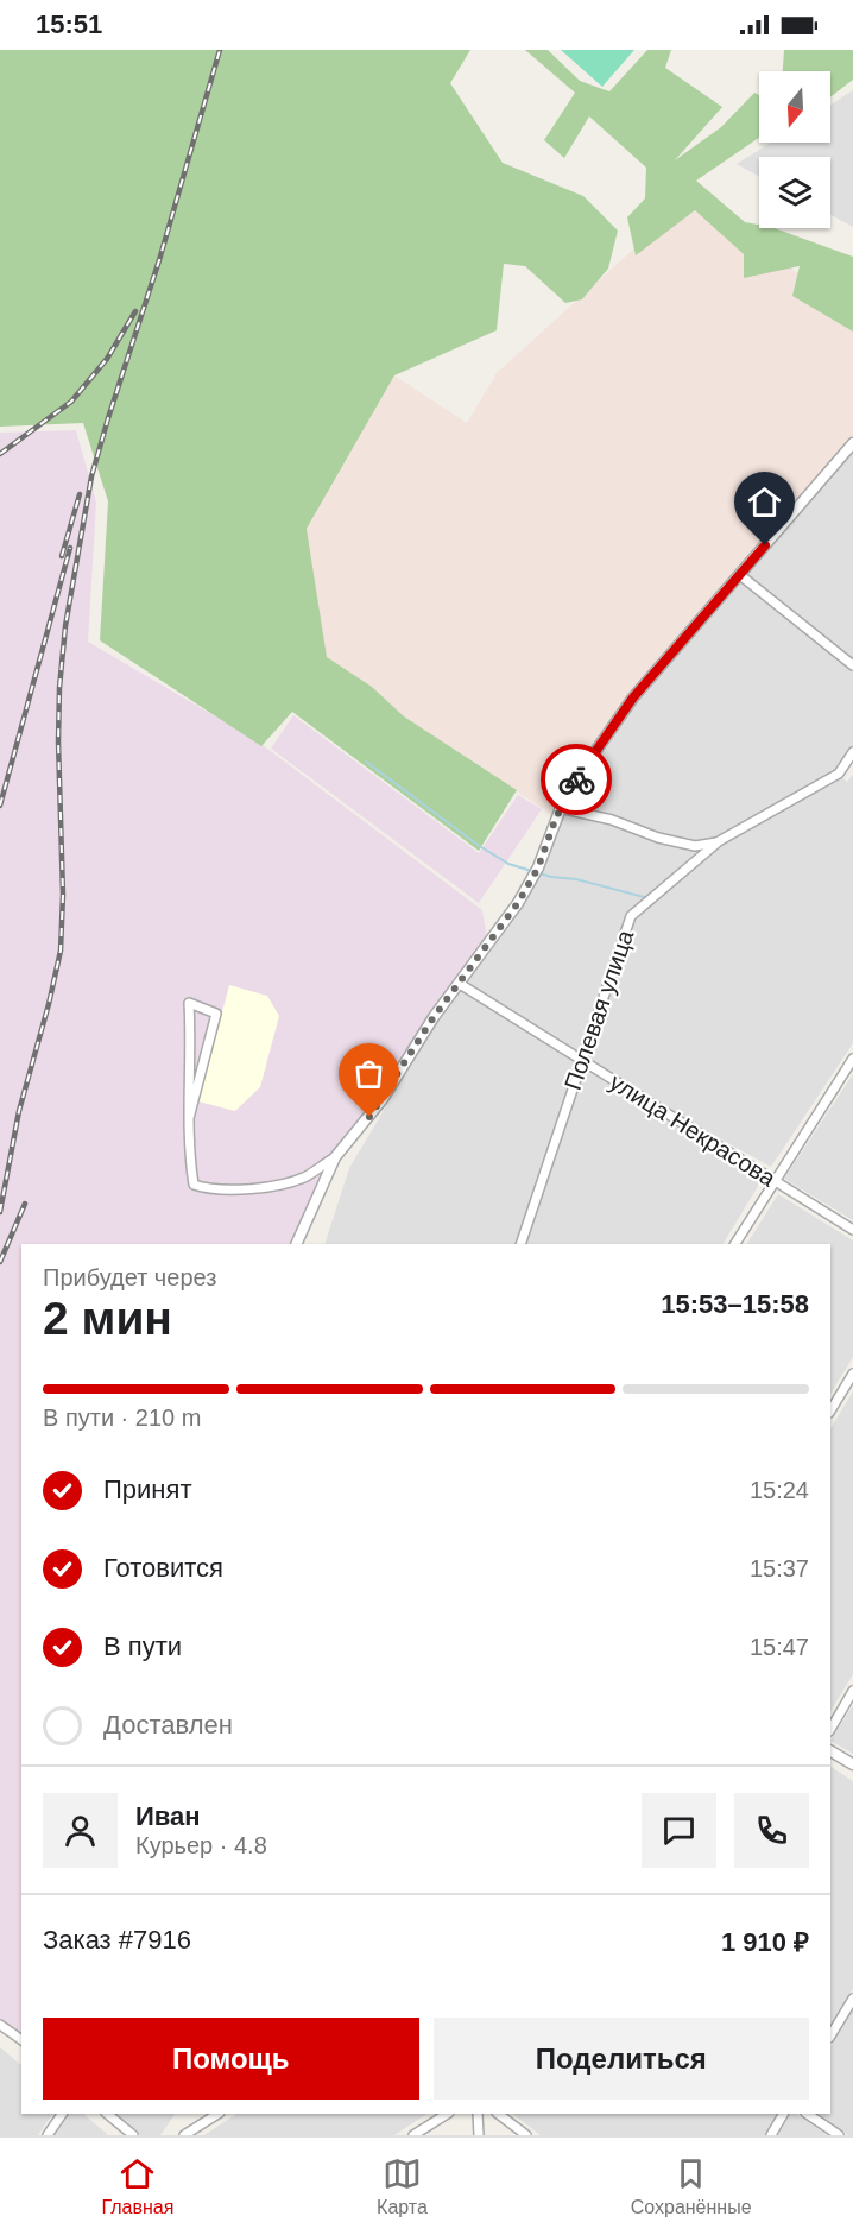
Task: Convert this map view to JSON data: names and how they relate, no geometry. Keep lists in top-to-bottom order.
{
  "streets": {
    "street": ["Полевая улица", "улица Некрасова"]
  },
  "crossings": [
    ["Полевая улица", "улица Некрасова"]
  ],
  "north": "bottom",
  "page": {
    "status": "15:51",
    "heading": ["2 мин", "Прибудет через", "15:53–15:58"],
    "panel": [
      "Иван",
      "Курьер · 4.8",
      "Заказ #7916",
      "1 910 ₽"
    ],
    "bar": "В пути · 210 m",
    "list": [
      ["Принят", "15:24"],
      ["Готовится", "15:37"],
      ["В пути", "15:47"],
      "Доставлен"
    ],
    "buttons": ["Помощь", "Поделиться"],
    "tabs": ["Главная", "Карта", "Сохранённые"]
  }
}
